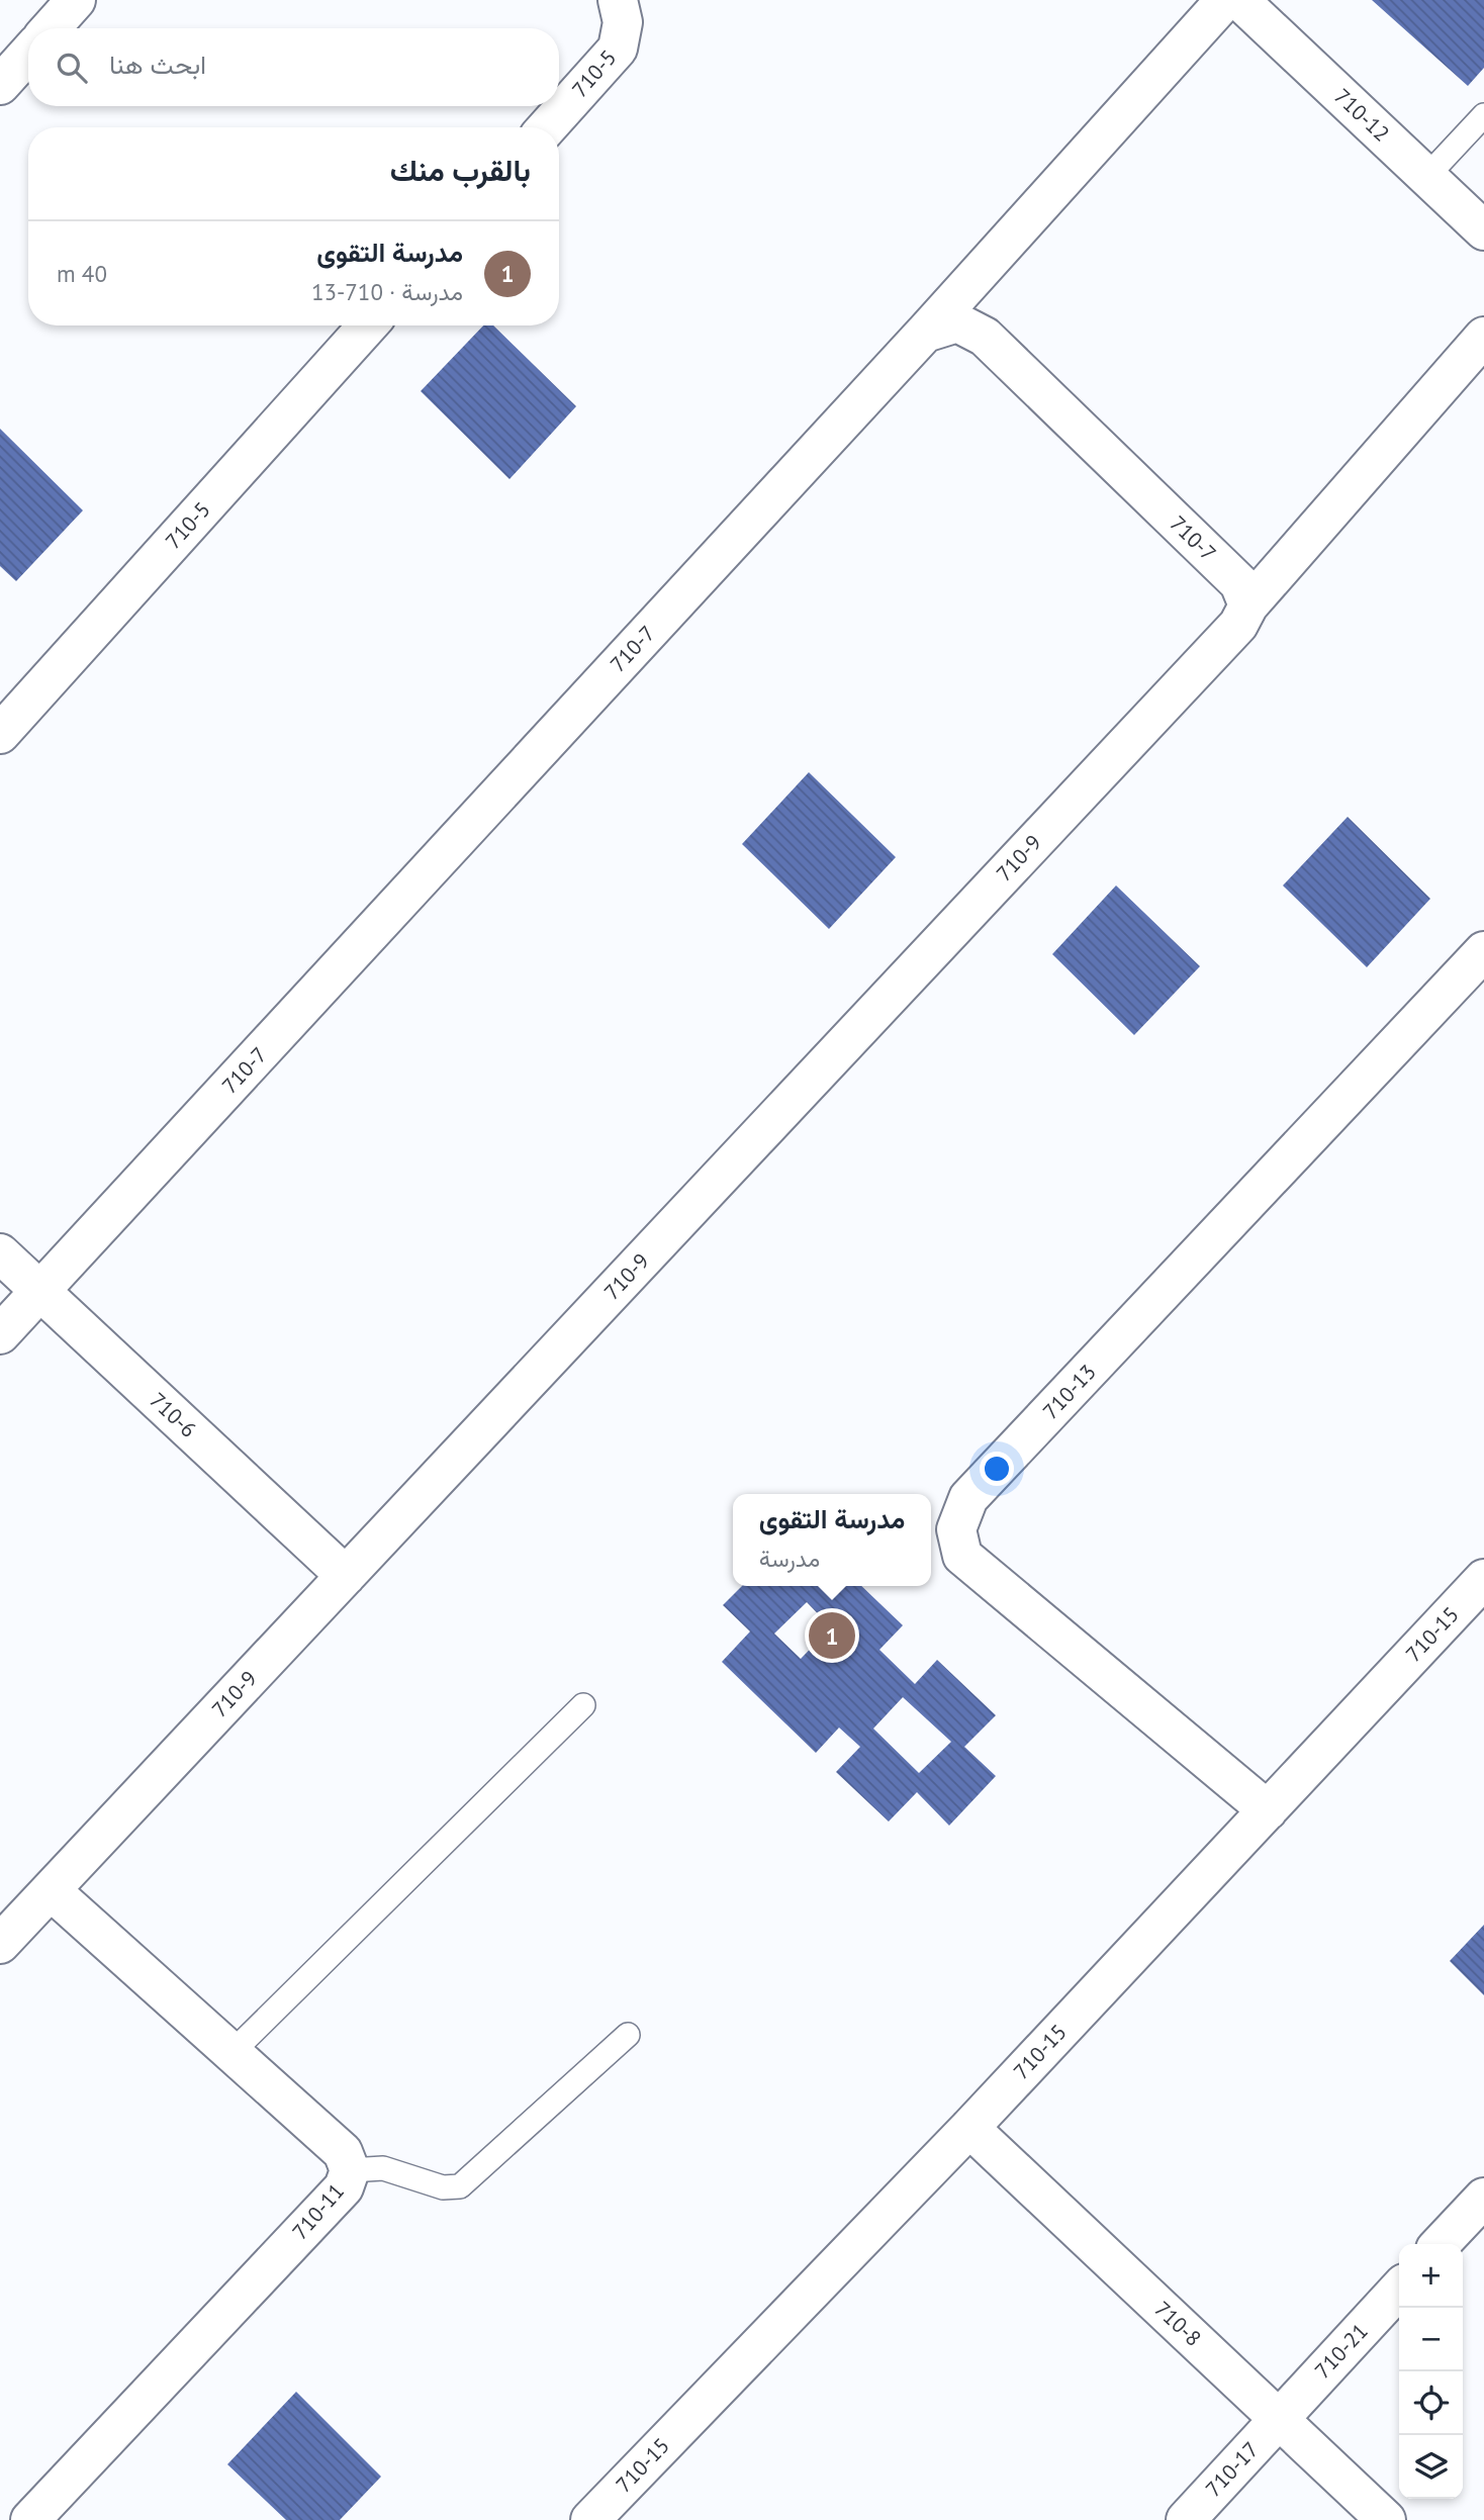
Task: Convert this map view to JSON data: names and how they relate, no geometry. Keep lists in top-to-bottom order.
{
  "streets": {
    "street": [
      "710-5",
      "710-12",
      "710-7",
      "710-9",
      "710-13",
      "710-6",
      "710-15",
      "710-11",
      "710-8",
      "710-21",
      "710-17"
    ]
  },
  "crossings": [
    ["710-7", "710-9"],
    ["710-7", "710-6"],
    ["710-9", "710-6"],
    ["710-9", "710-11"],
    ["710-13", "710-15"],
    ["710-15", "710-8"],
    ["710-8", "710-21"],
    ["710-8", "710-17"],
    ["710-21", "710-17"]
  ],
  "page": {
    "search": "ابحث هنا",
    "heading": "بالقرب منك",
    "list": [
      {
        "mark": "1",
        "name": "مدرسة التقوى",
        "note": "مدرسة · 710-13",
        "value": "40 m"
      }
    ],
    "popup": ["مدرسة التقوى", "مدرسة"],
    "pins": "1",
    "map_buttons": ["+", "−"]
  }
}
